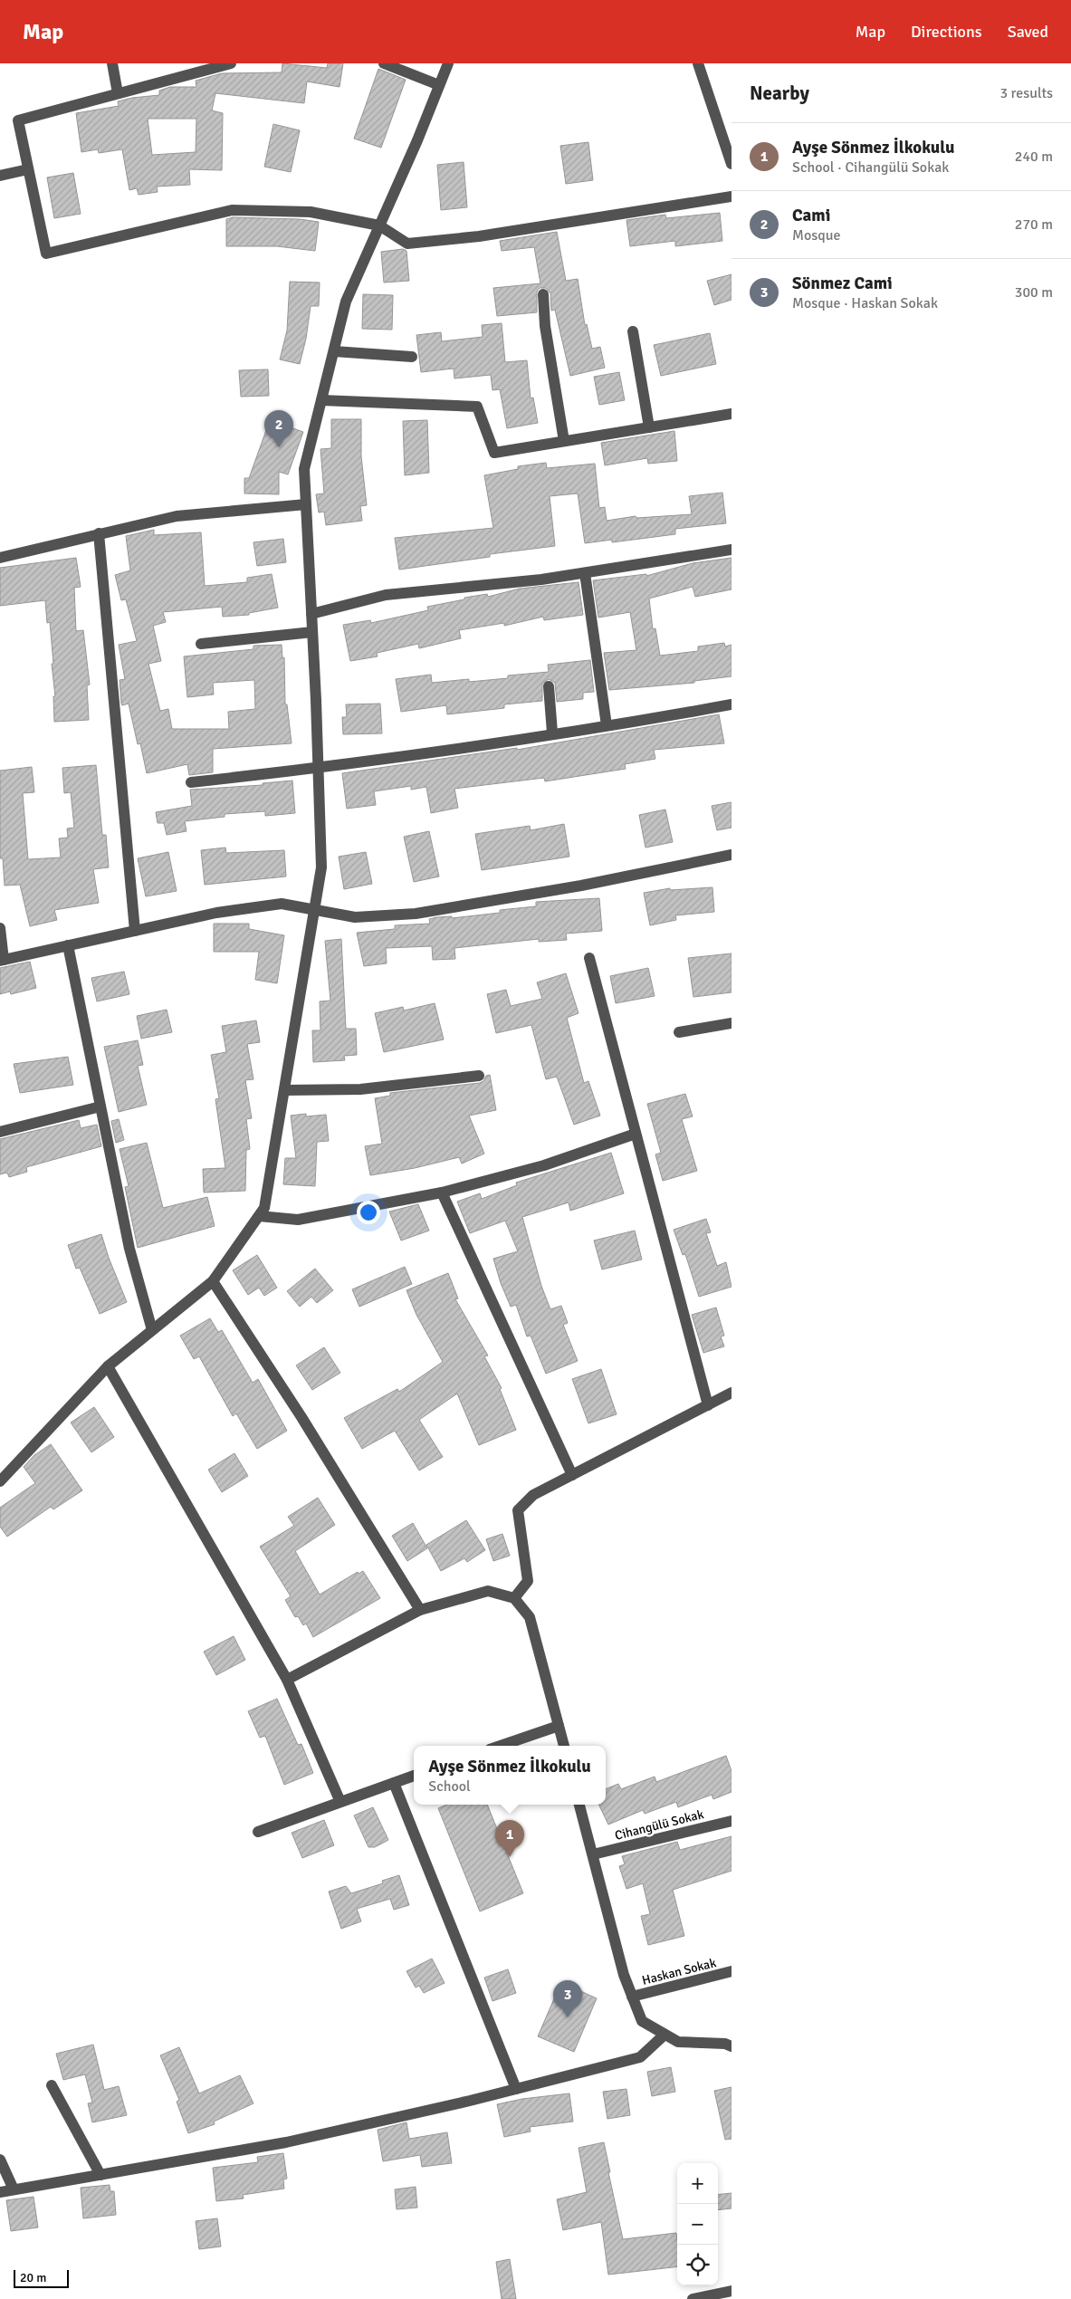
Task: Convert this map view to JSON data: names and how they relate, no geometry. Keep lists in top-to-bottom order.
{
  "streets": {
    "street": ["Cihangülü Sokak", "Haskan Sokak"]
  },
  "scale_bar": "20 m",
  "page": {
    "header": "Map",
    "nav": ["Map", "Directions", "Saved"],
    "heading": ["Nearby", "3 results"],
    "list": [
      {
        "mark": "1",
        "name": "Ayşe Sönmez İlkokulu",
        "note": "School · Cihangülü Sokak",
        "value": "240 m"
      },
      {
        "mark": "2",
        "name": "Cami",
        "note": "Mosque",
        "value": "270 m"
      },
      {
        "mark": "3",
        "name": "Sönmez Cami",
        "note": "Mosque · Haskan Sokak",
        "value": "300 m"
      }
    ],
    "pins": ["2", "1", "3"],
    "popup": ["Ayşe Sönmez İlkokulu", "School"],
    "map_buttons": ["+", "−"],
    "scale": "20 m"
  }
}
